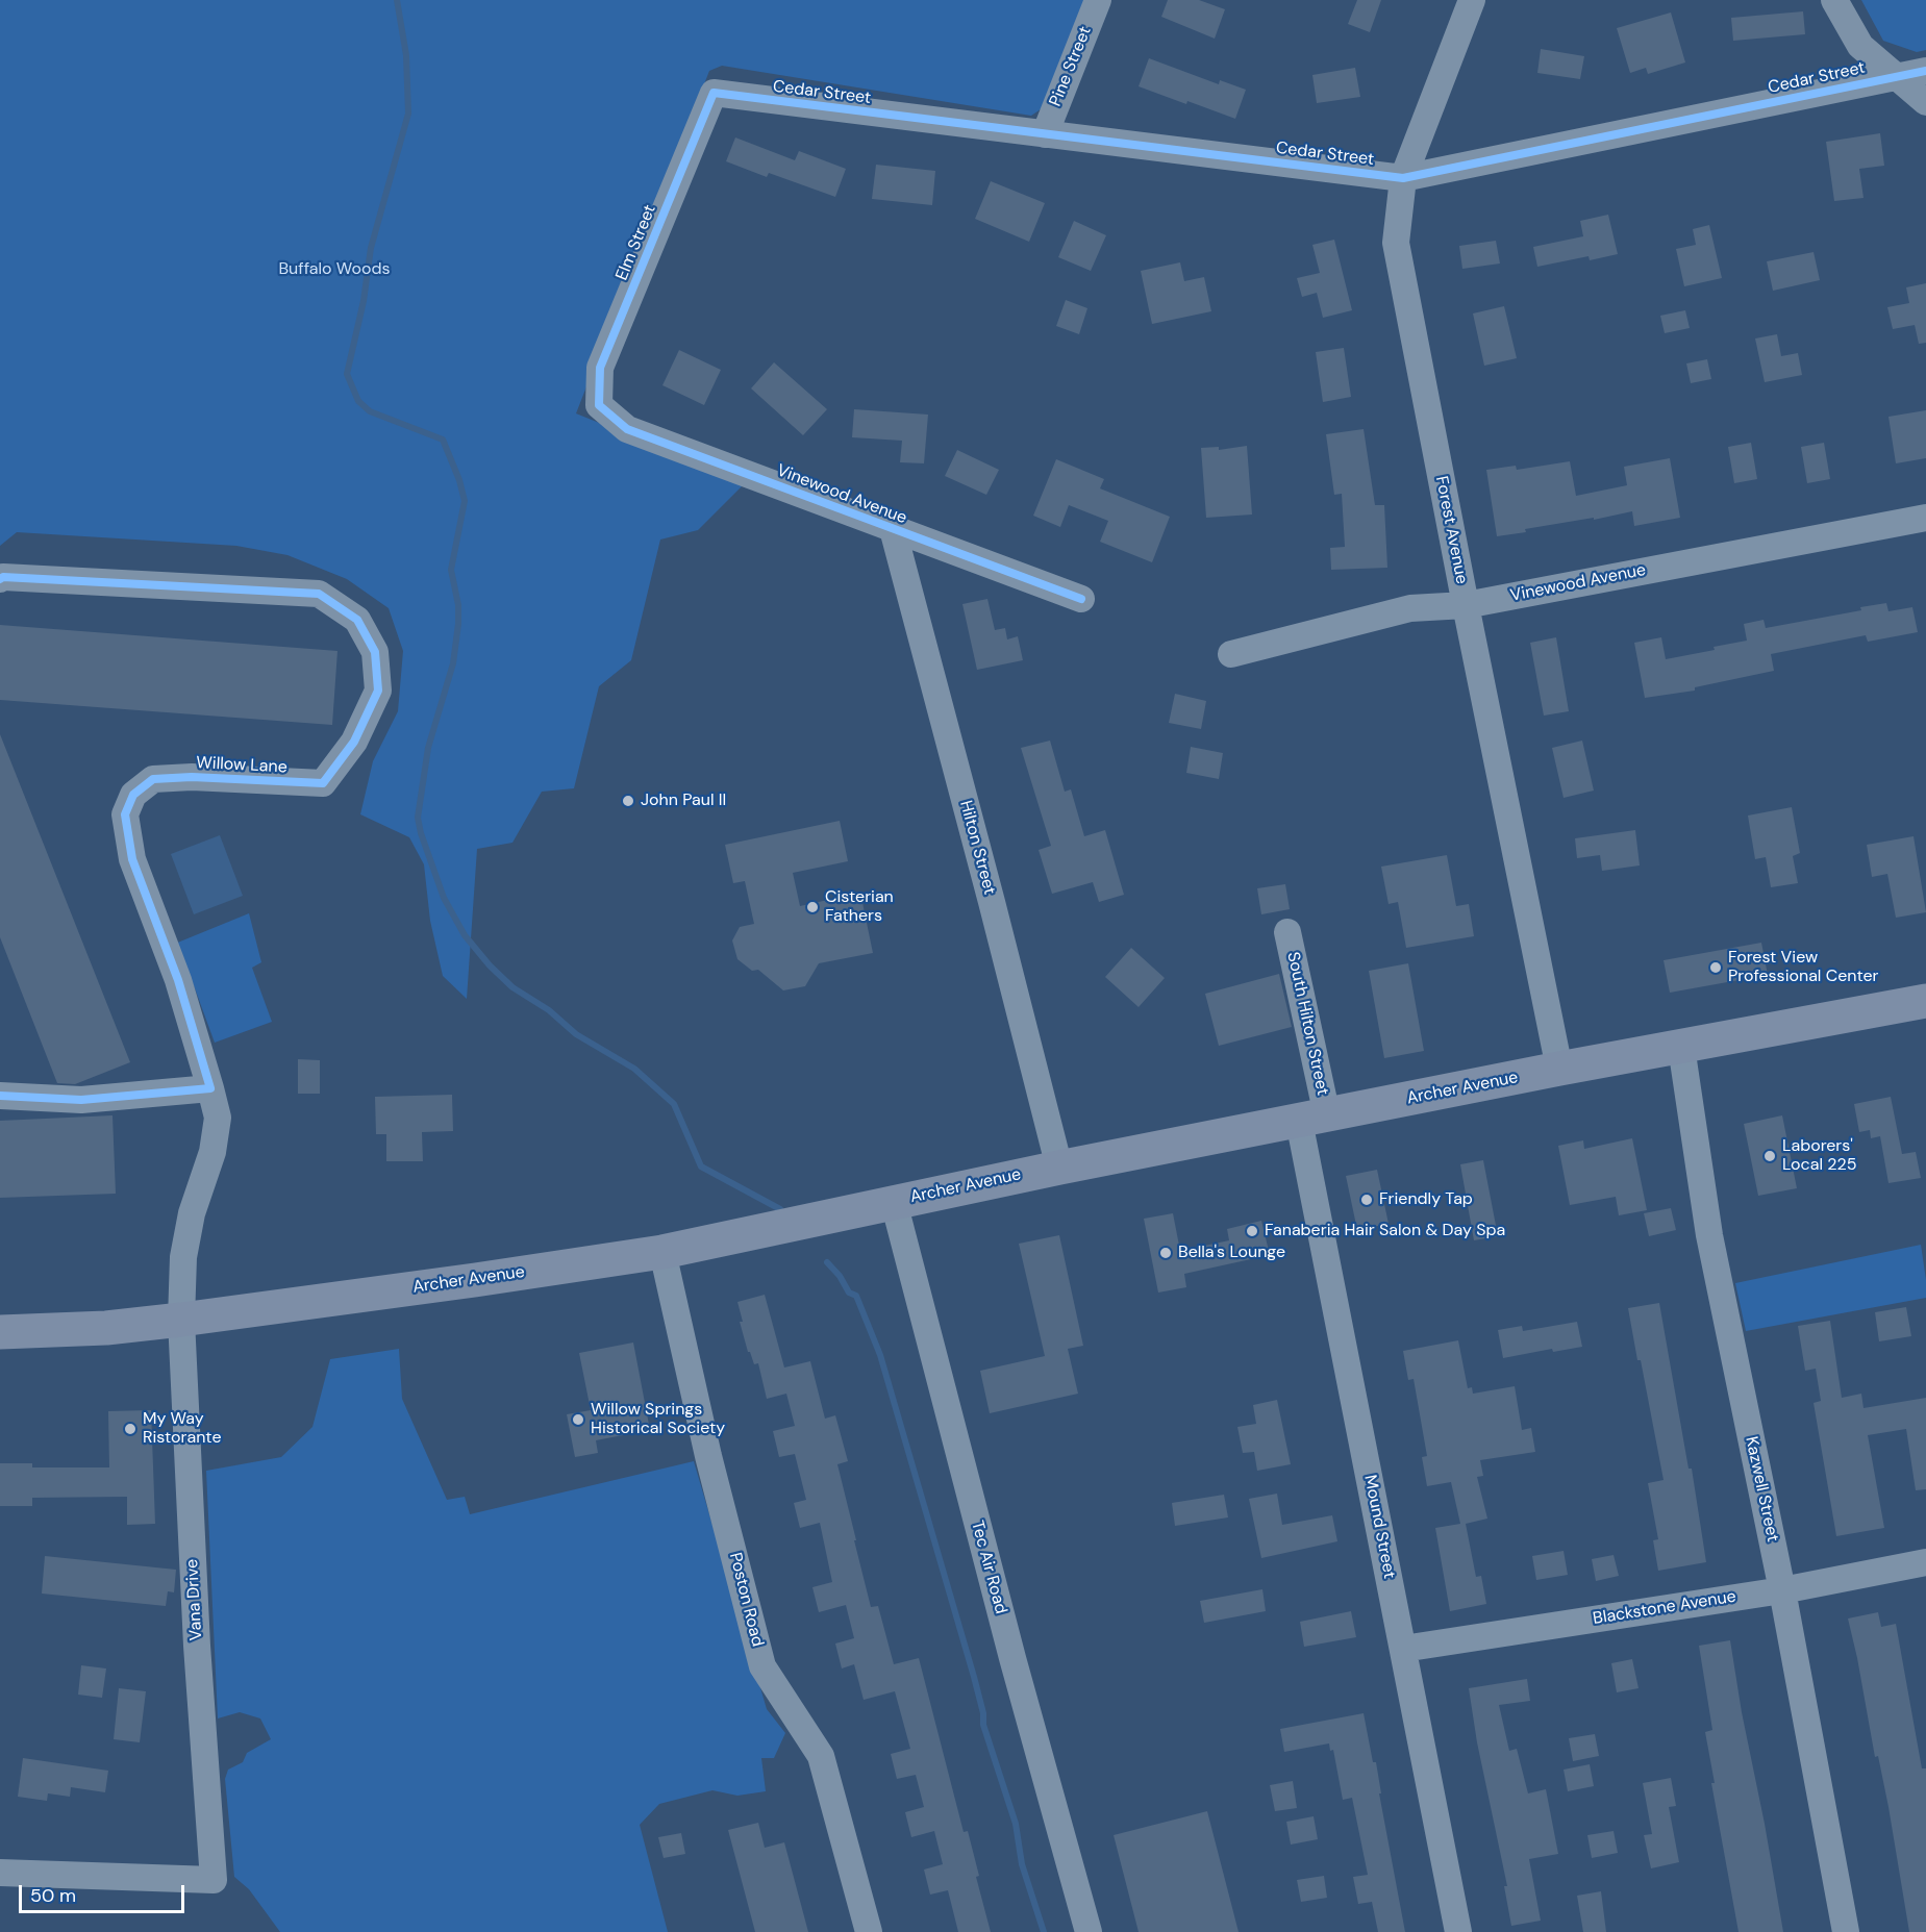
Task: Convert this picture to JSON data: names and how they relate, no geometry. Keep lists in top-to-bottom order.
{
  "streets": {
    "main road": ["Archer Avenue"],
    "street": [
      "Pine Street",
      "Cedar Street",
      "Elm Street",
      "Vinewood Avenue",
      "Forest Avenue",
      "Willow Lane",
      "Hilton Street",
      "South Hilton Street",
      "Kazwell Street",
      "Mound Street",
      "Tec Air Road",
      "Vana Drive",
      "Poston Road",
      "Blackstone Avenue"
    ]
  },
  "crossings": [
    ["Pine Street", "Cedar Street"],
    ["Cedar Street", "Elm Street"],
    ["Cedar Street", "Forest Avenue"],
    ["Elm Street", "Vinewood Avenue"],
    ["Vinewood Avenue", "Forest Avenue"],
    ["Vinewood Avenue", "Hilton Street"],
    ["Forest Avenue", "Archer Avenue"],
    ["Willow Lane", "Archer Avenue"],
    ["Willow Lane", "Vana Drive"],
    ["Hilton Street", "Archer Avenue"],
    ["South Hilton Street", "Archer Avenue"],
    ["South Hilton Street", "Mound Street"],
    ["Archer Avenue", "Kazwell Street"],
    ["Archer Avenue", "Mound Street"],
    ["Archer Avenue", "Tec Air Road"],
    ["Archer Avenue", "Vana Drive"],
    ["Archer Avenue", "Poston Road"],
    ["Kazwell Street", "Blackstone Avenue"],
    ["Mound Street", "Blackstone Avenue"]
  ],
  "parks": ["Buffalo Woods"],
  "places": [
    "John Paul II",
    "Cisterian Fathers",
    "Forest View Professional Center",
    "Laborers' Local 225",
    "Friendly Tap",
    "Fanaberia Hair Salon & Day Spa",
    "Bella's Lounge",
    "Willow Springs Historical Society",
    "My Way Ristorante"
  ],
  "scale_bar": "50 m"
}
